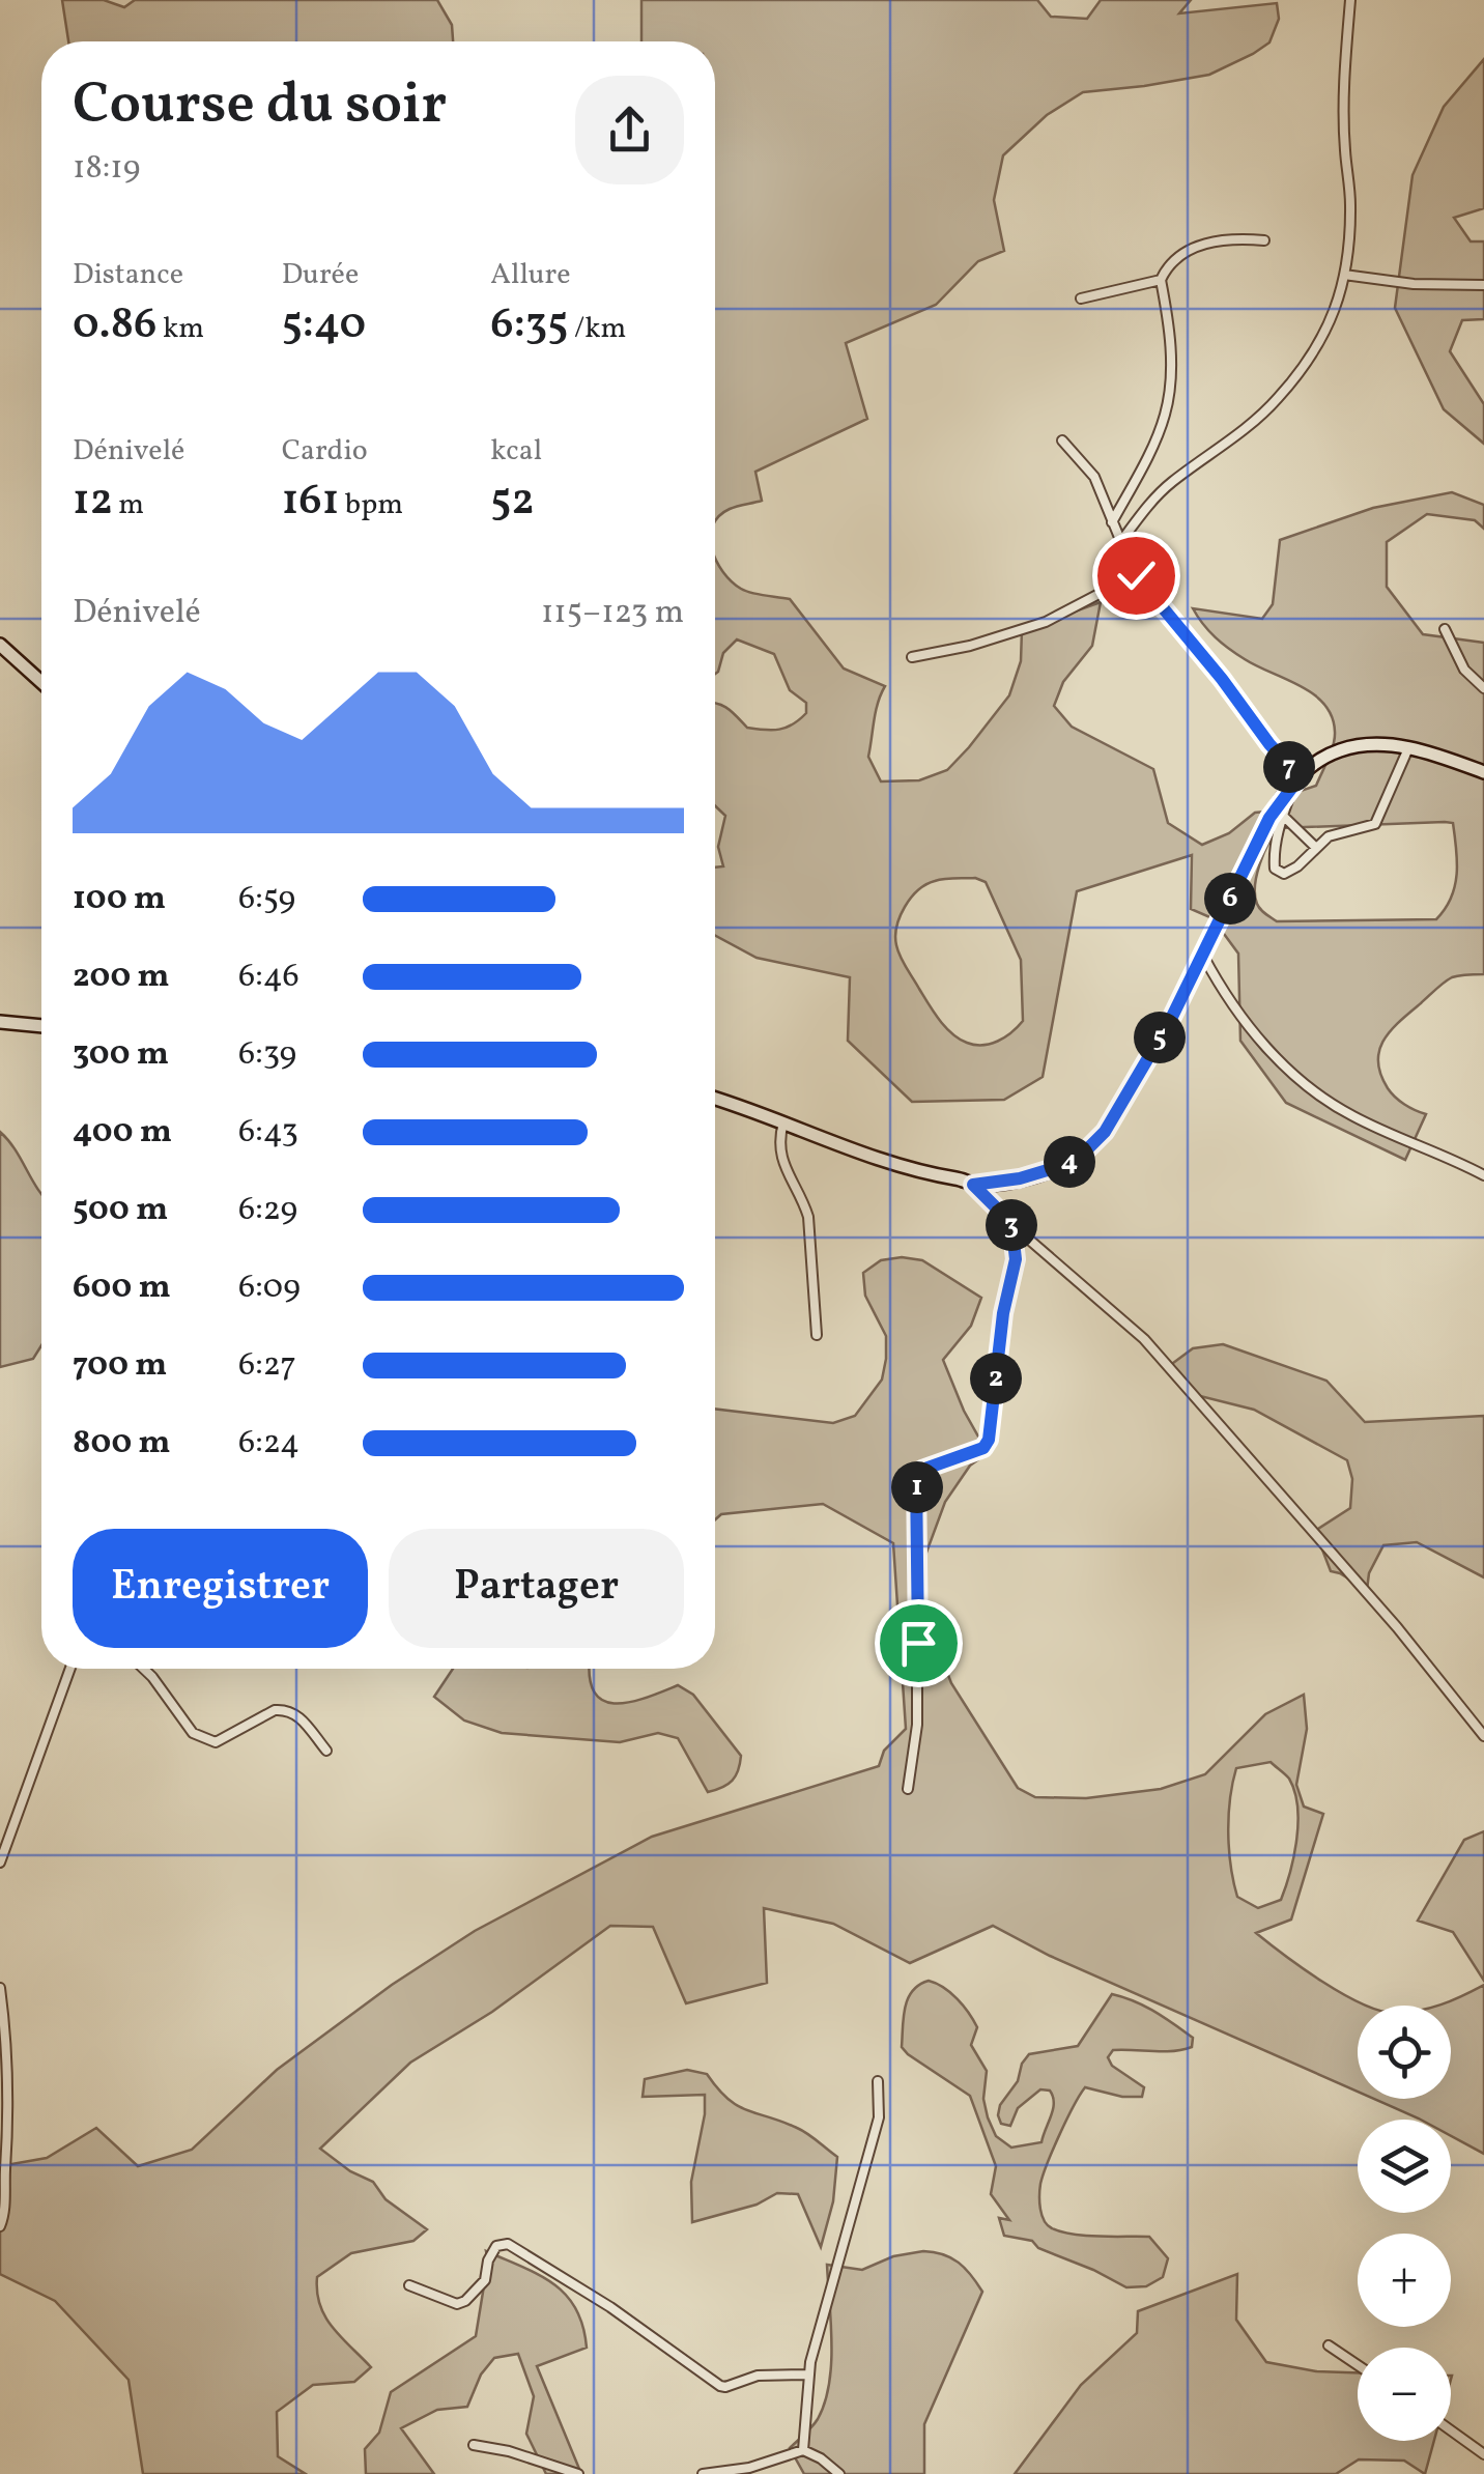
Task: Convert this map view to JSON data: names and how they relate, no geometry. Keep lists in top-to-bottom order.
{
  "page": {
    "heading": ["Course du soir", "18:19"],
    "stats": [
      ["Distance", "0.86 km"],
      ["Durée", "5:40"],
      ["Allure", "6:35 /km"],
      ["Dénivelé", "12 m"],
      ["Cardio", "161 bpm"],
      ["kcal", "52"]
    ],
    "chart": ["Dénivelé", "115–123 m"],
    "pins": [
      "7",
      "6",
      "5",
      "4",
      "3",
      "2",
      "1"
    ],
    "list": [
      {
        "name": "100 m",
        "note": "6:59"
      },
      {
        "name": "200 m",
        "note": "6:46"
      },
      {
        "name": "300 m",
        "note": "6:39"
      },
      {
        "name": "400 m",
        "note": "6:43"
      },
      {
        "name": "500 m",
        "note": "6:29"
      },
      {
        "name": "600 m",
        "note": "6:09"
      },
      {
        "name": "700 m",
        "note": "6:27"
      },
      {
        "name": "800 m",
        "note": "6:24"
      }
    ],
    "buttons": ["Enregistrer", "Partager"],
    "map_buttons": ["+", "−"]
  }
}
